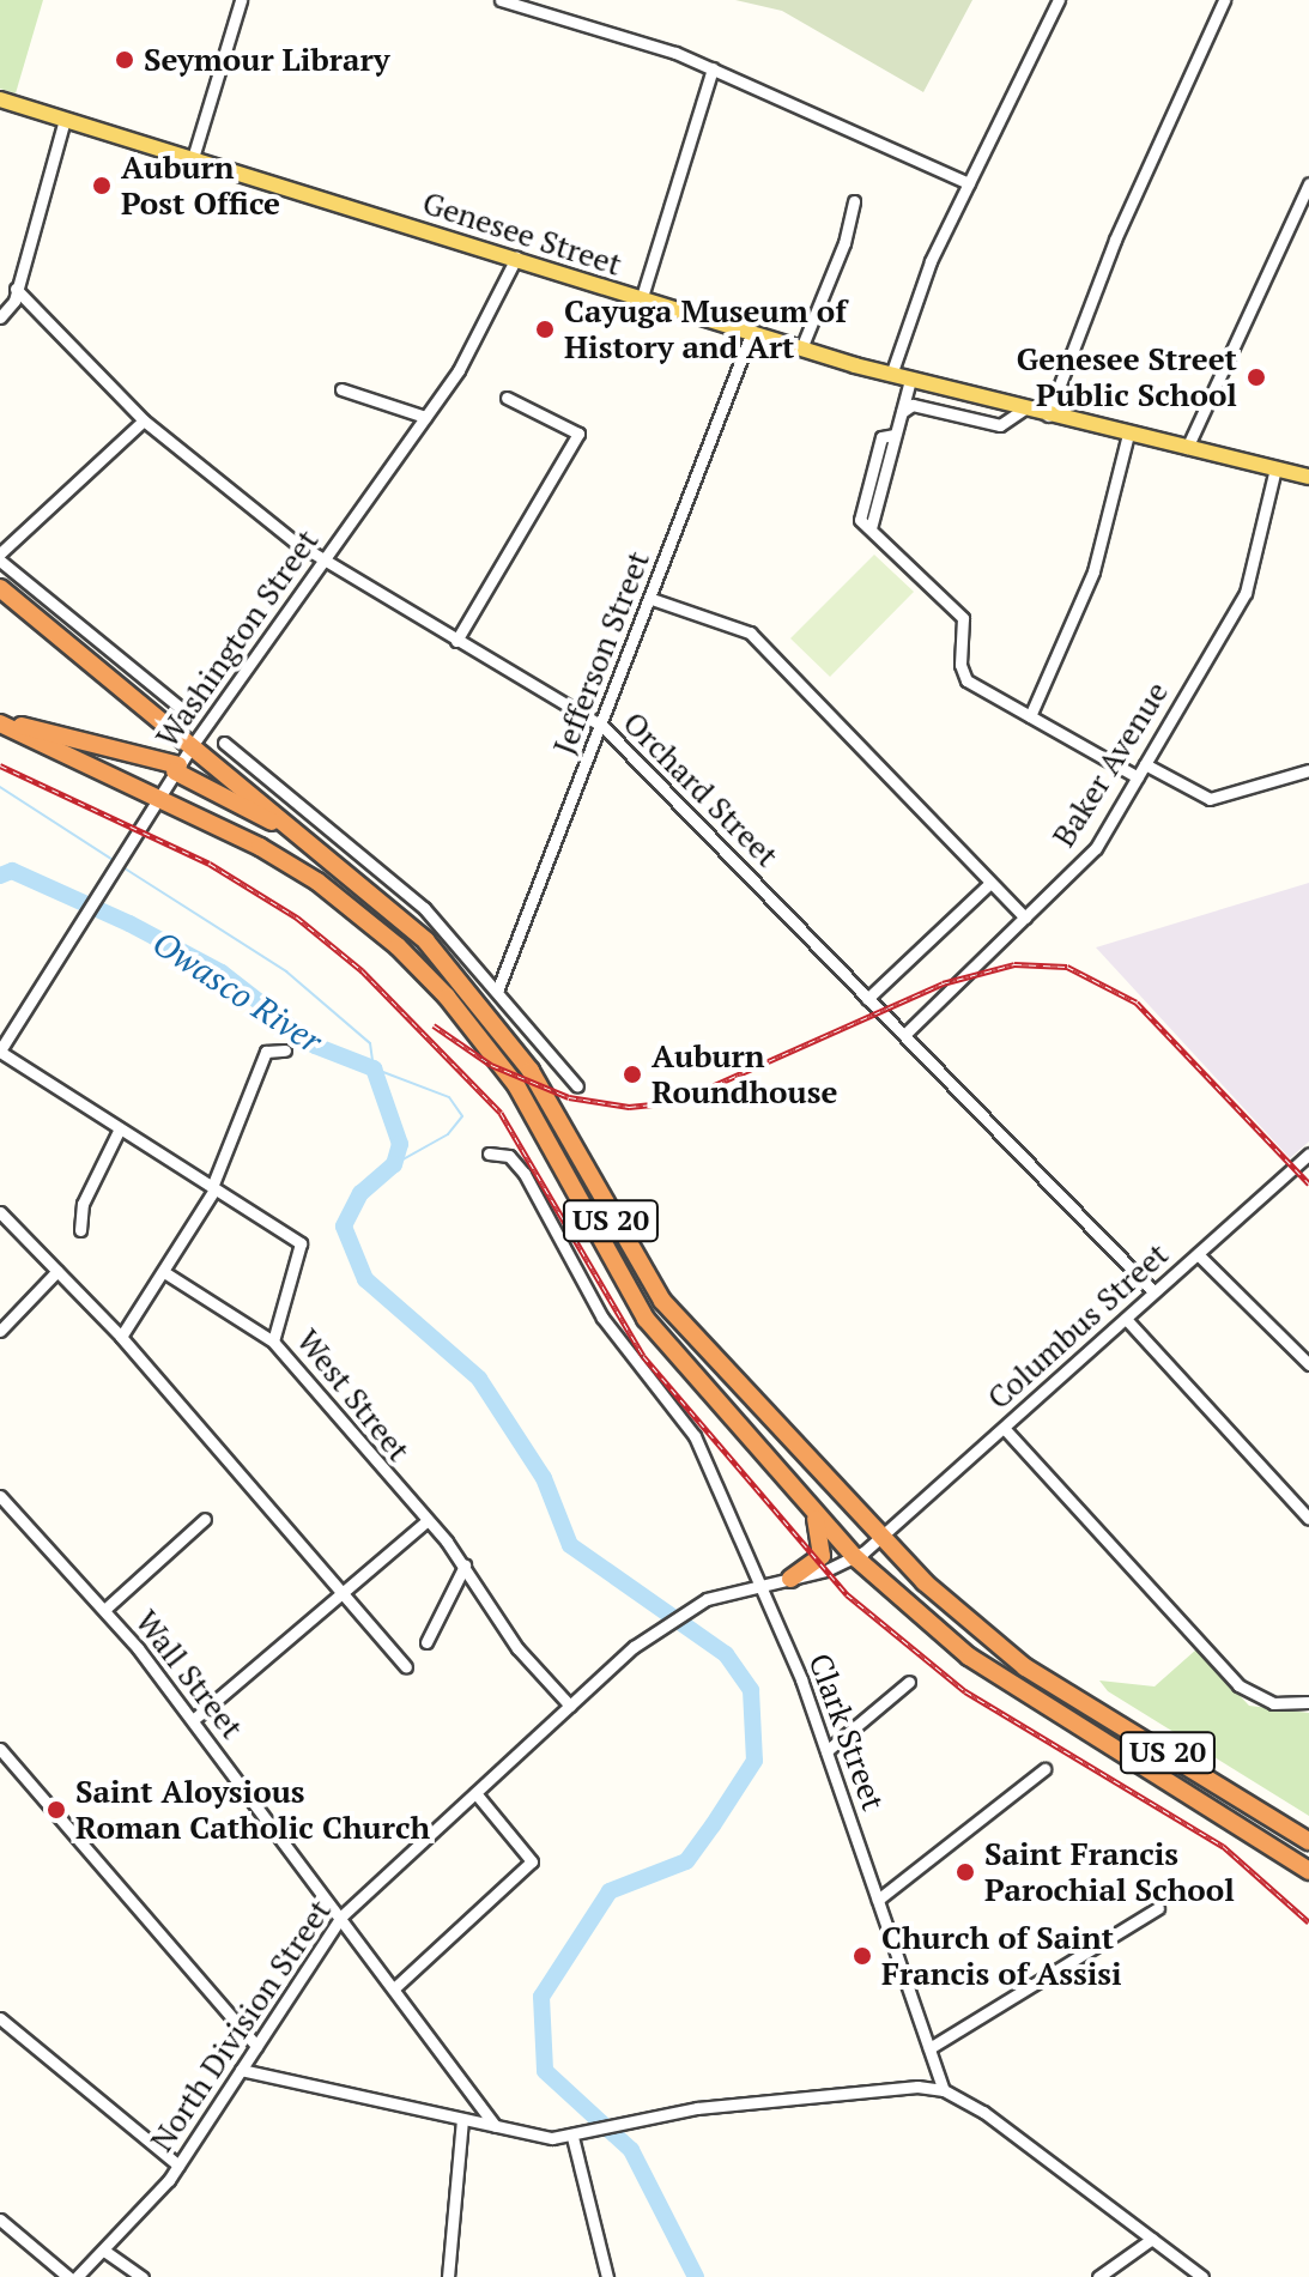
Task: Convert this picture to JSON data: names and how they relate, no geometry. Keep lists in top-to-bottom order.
{
  "streets": {
    "highway": ["US 20"],
    "main road": ["Genesee Street"],
    "street": [
      "Washington Street",
      "Jefferson Street",
      "Baker Avenue",
      "Orchard Street",
      "Columbus Street",
      "West Street",
      "Wall Street",
      "Clark Street",
      "North Division Street"
    ]
  },
  "crossings": [
    ["Genesee Street", "Washington Street"],
    ["Genesee Street", "Jefferson Street"],
    ["Genesee Street", "Baker Avenue"],
    ["Washington Street", "Orchard Street"],
    ["Washington Street", "US 20"],
    ["Washington Street", "West Street"],
    ["Jefferson Street", "Orchard Street"],
    ["Baker Avenue", "Orchard Street"],
    ["Orchard Street", "Columbus Street"],
    ["US 20", "Columbus Street"],
    ["US 20", "North Division Street"],
    ["Columbus Street", "North Division Street"],
    ["West Street", "North Division Street"],
    ["Wall Street", "North Division Street"],
    ["Clark Street", "North Division Street"]
  ],
  "water": ["Owasco River"],
  "places": [
    "Seymour Library",
    "Auburn Post Office",
    "Cayuga Museum of History and Art",
    "Genesee Street Public School",
    "Auburn Roundhouse",
    "Saint Aloysious Roman Catholic Church",
    "Saint Francis Parochial School",
    "Church of Saint Francis of Assisi"
  ]
}
